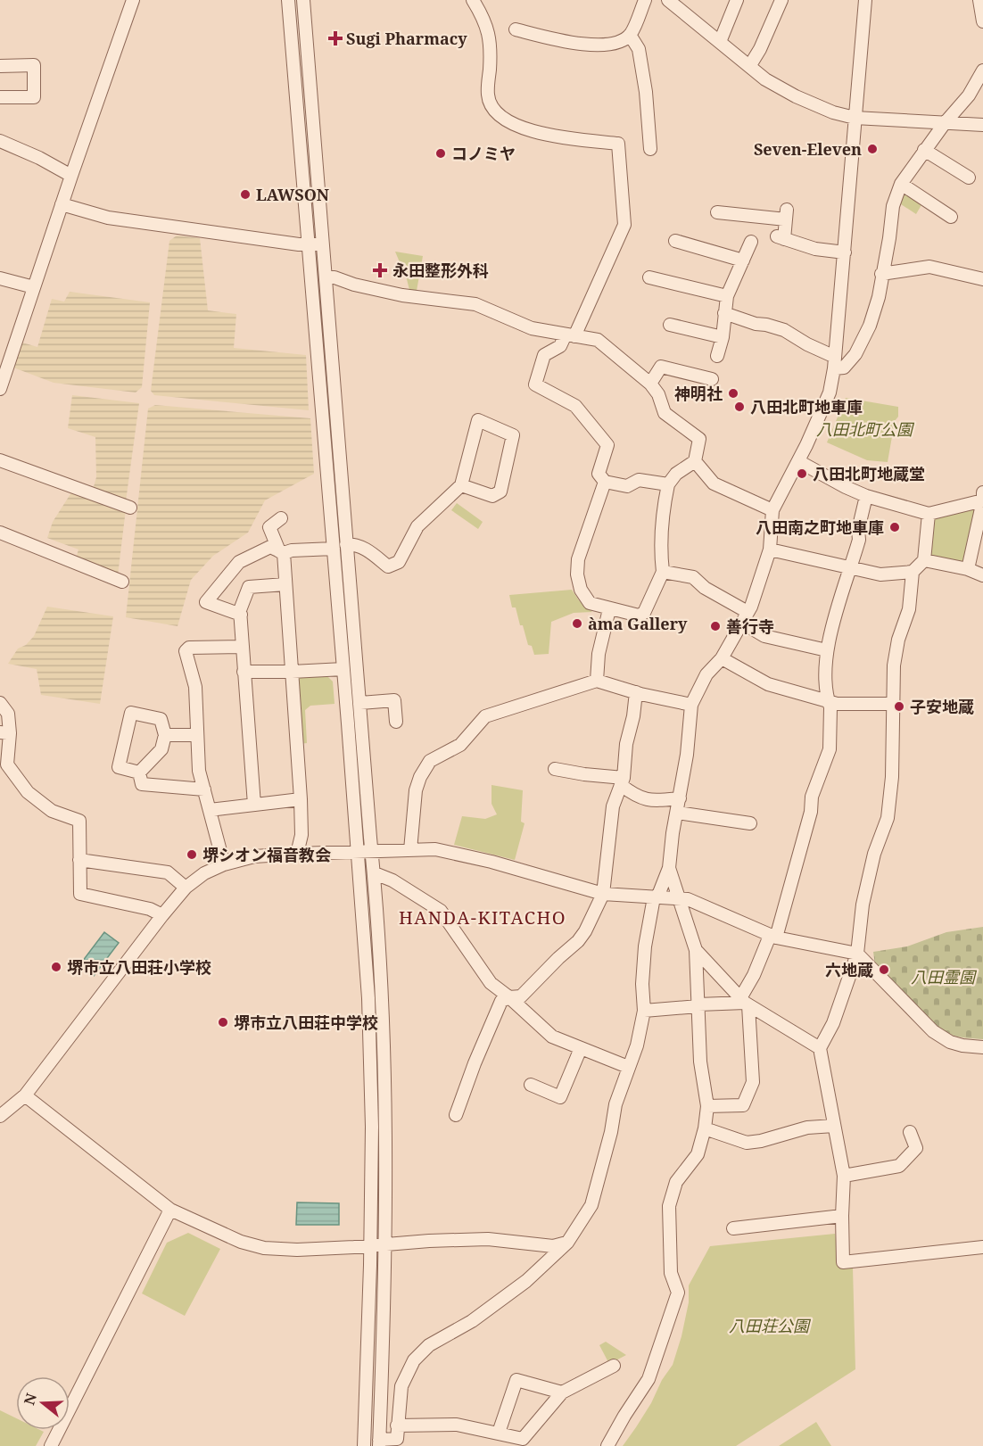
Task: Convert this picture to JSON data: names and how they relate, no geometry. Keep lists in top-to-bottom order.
{
  "districts": ["HANDA-KITACHO"],
  "parks": ["八田北町公園", "八田霊園", "八田荘公園"],
  "places": {
    "health": ["Sugi Pharmacy", "永田整形外科"],
    "other": [
      "Seven-Eleven",
      "コノミヤ",
      "LAWSON",
      "神明社",
      "八田北町地車庫",
      "八田北町地蔵堂",
      "八田南之町地車庫",
      "àma Gallery",
      "善行寺",
      "子安地蔵",
      "堺シオン福音教会",
      "堺市立八田荘小学校",
      "六地蔵",
      "堺市立八田荘中学校"
    ]
  },
  "north": "left"
}
